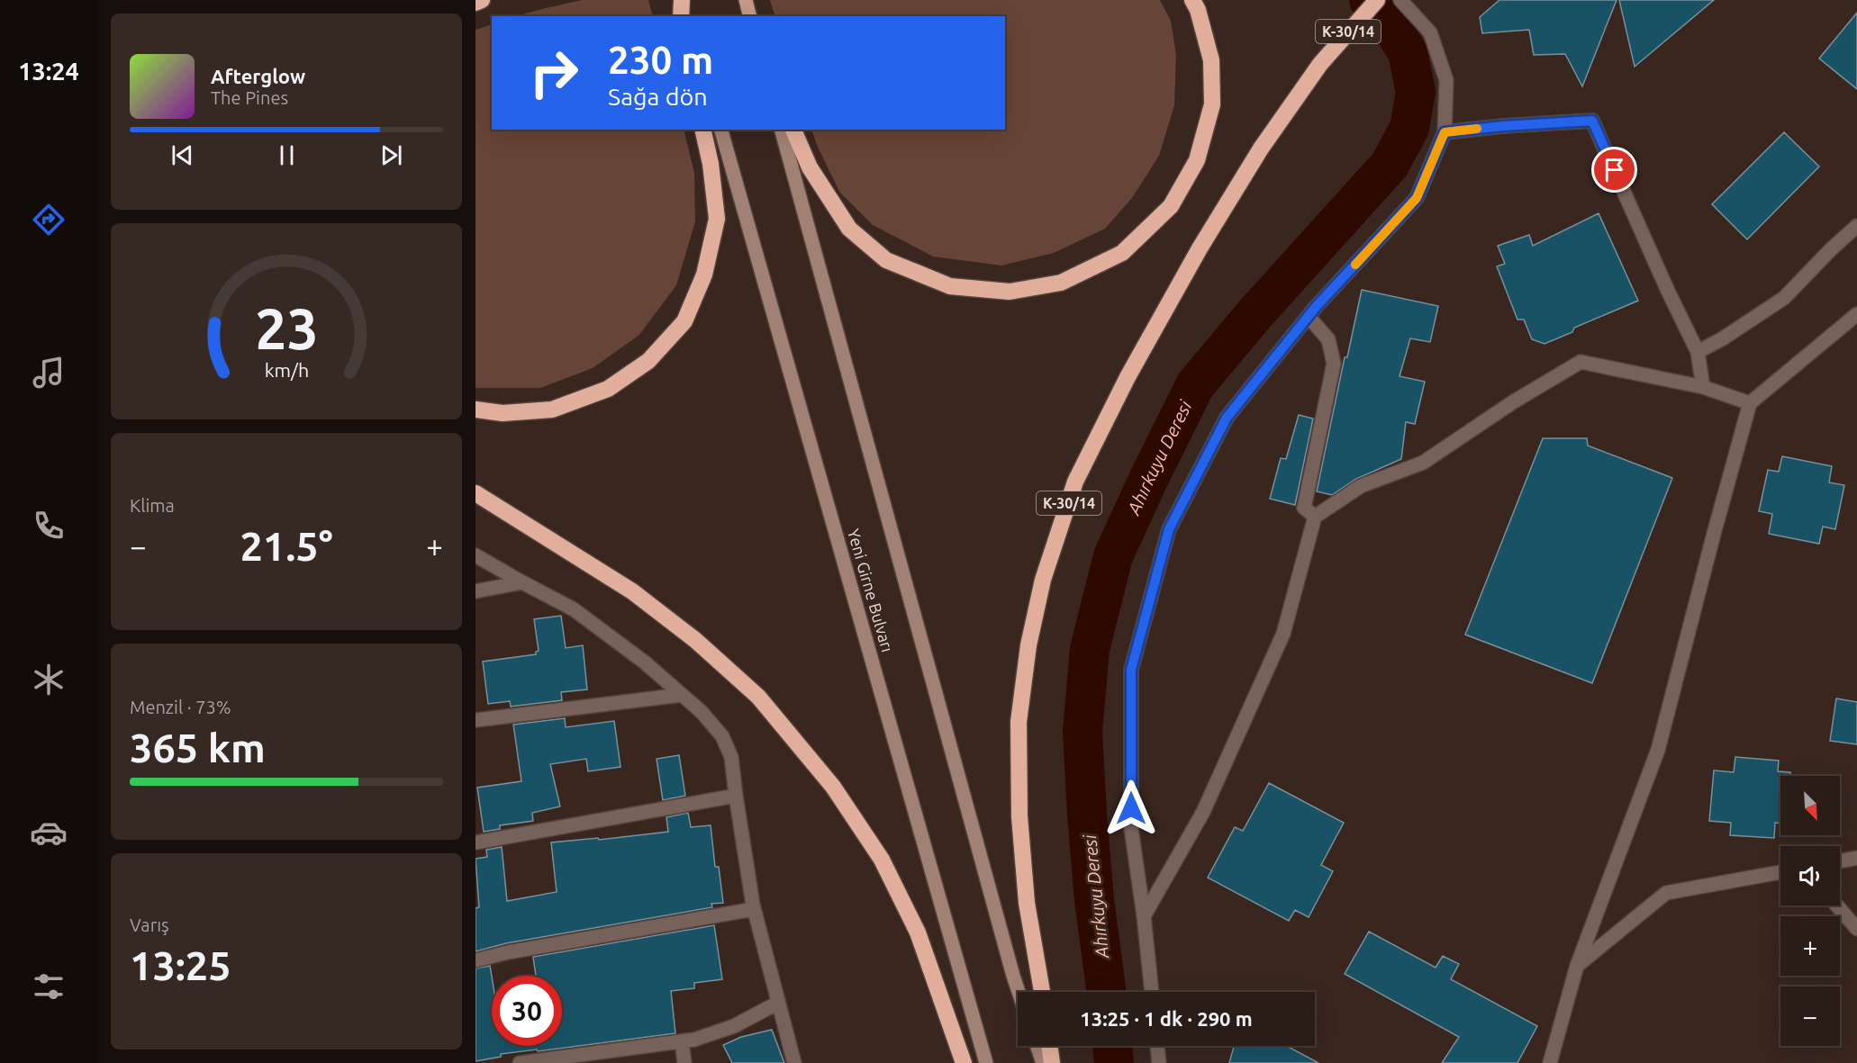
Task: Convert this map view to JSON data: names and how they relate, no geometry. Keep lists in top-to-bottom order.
{
  "streets": {
    "highway": ["K-30/14"],
    "main road": ["Yeni Girne Bulvarı"]
  },
  "water": ["Ahırkuyu Deresi"],
  "north": "bottom right",
  "page": {
    "tabs": "13:24",
    "turn": ["230 m", "Sağa dön"],
    "song": ["Afterglow", "The Pines"],
    "tile": [
      "Klima",
      ["Menzil · 73%", "365 km"],
      ["Varış", "13:25"]
    ],
    "heat": ["−", "21.5°", "+"],
    "map_buttons": ["+", "−"],
    "limit": "30",
    "trip": "13:25 · 1 dk · 290 m",
    "gauge": ["23", "km/h"]
  }
}
